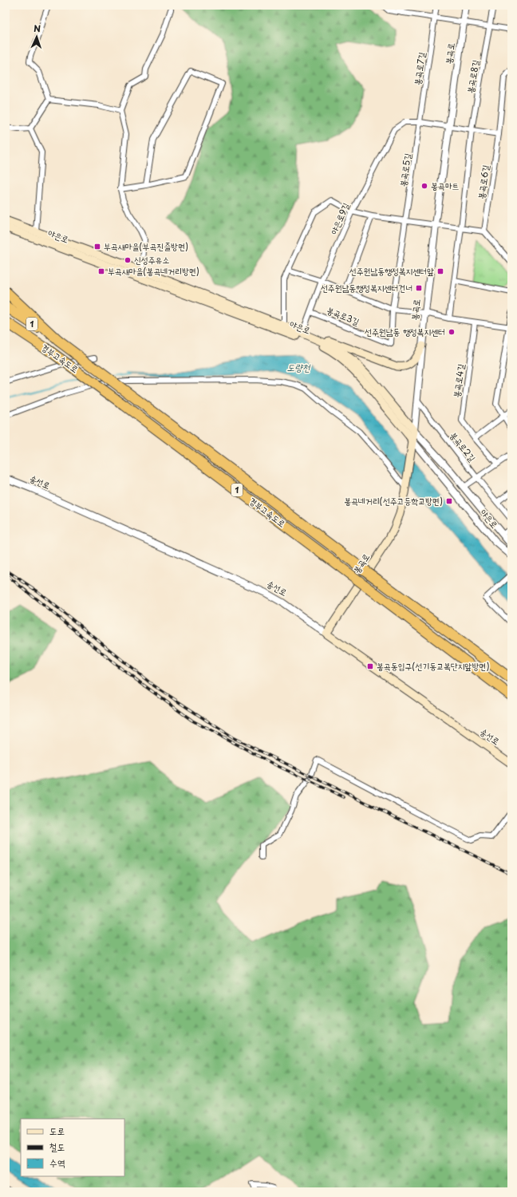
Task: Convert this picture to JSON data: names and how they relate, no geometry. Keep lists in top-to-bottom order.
{
  "streets": {
    "highway": ["1", "경부고속도로"],
    "main road": ["봉곡로", "야은로", "송선로"],
    "street": [
      "봉곡로7길",
      "봉곡로8길",
      "봉곡로5길",
      "봉곡로6길",
      "야은로9길",
      "봉곡로3길",
      "봉곡로4길",
      "봉곡로2길"
    ]
  },
  "crossings": [
    ["봉곡로", "야은로"],
    ["봉곡로", "봉곡로2길"],
    ["봉곡로", "송선로"],
    ["봉곡로7길", "봉곡로5길"],
    ["봉곡로7길", "야은로9길"],
    ["봉곡로8길", "봉곡로6길"],
    ["봉곡로5길", "야은로9길"],
    ["봉곡로5길", "봉곡로3길"],
    ["야은로9길", "야은로"],
    ["야은로9길", "봉곡로3길"]
  ],
  "water": ["도량천"],
  "places": {
    "other": ["봉곡마트", "신성주유소", "선주원남동 행정복지센터"],
    "transit": [
      "부곡새마을(부곡진즐방면)",
      "부곡새마을(봉곡네거리방면)",
      "선주원남동행정복지센터앞",
      "선주원남동행정복지센터건너",
      "봉곡네거리(선주고등학교방면)",
      "봉곡동입구(선기동교복단지앞방면)"
    ]
  },
  "legend": ["도로", "철도", "수역"],
  "north": "top"
}
